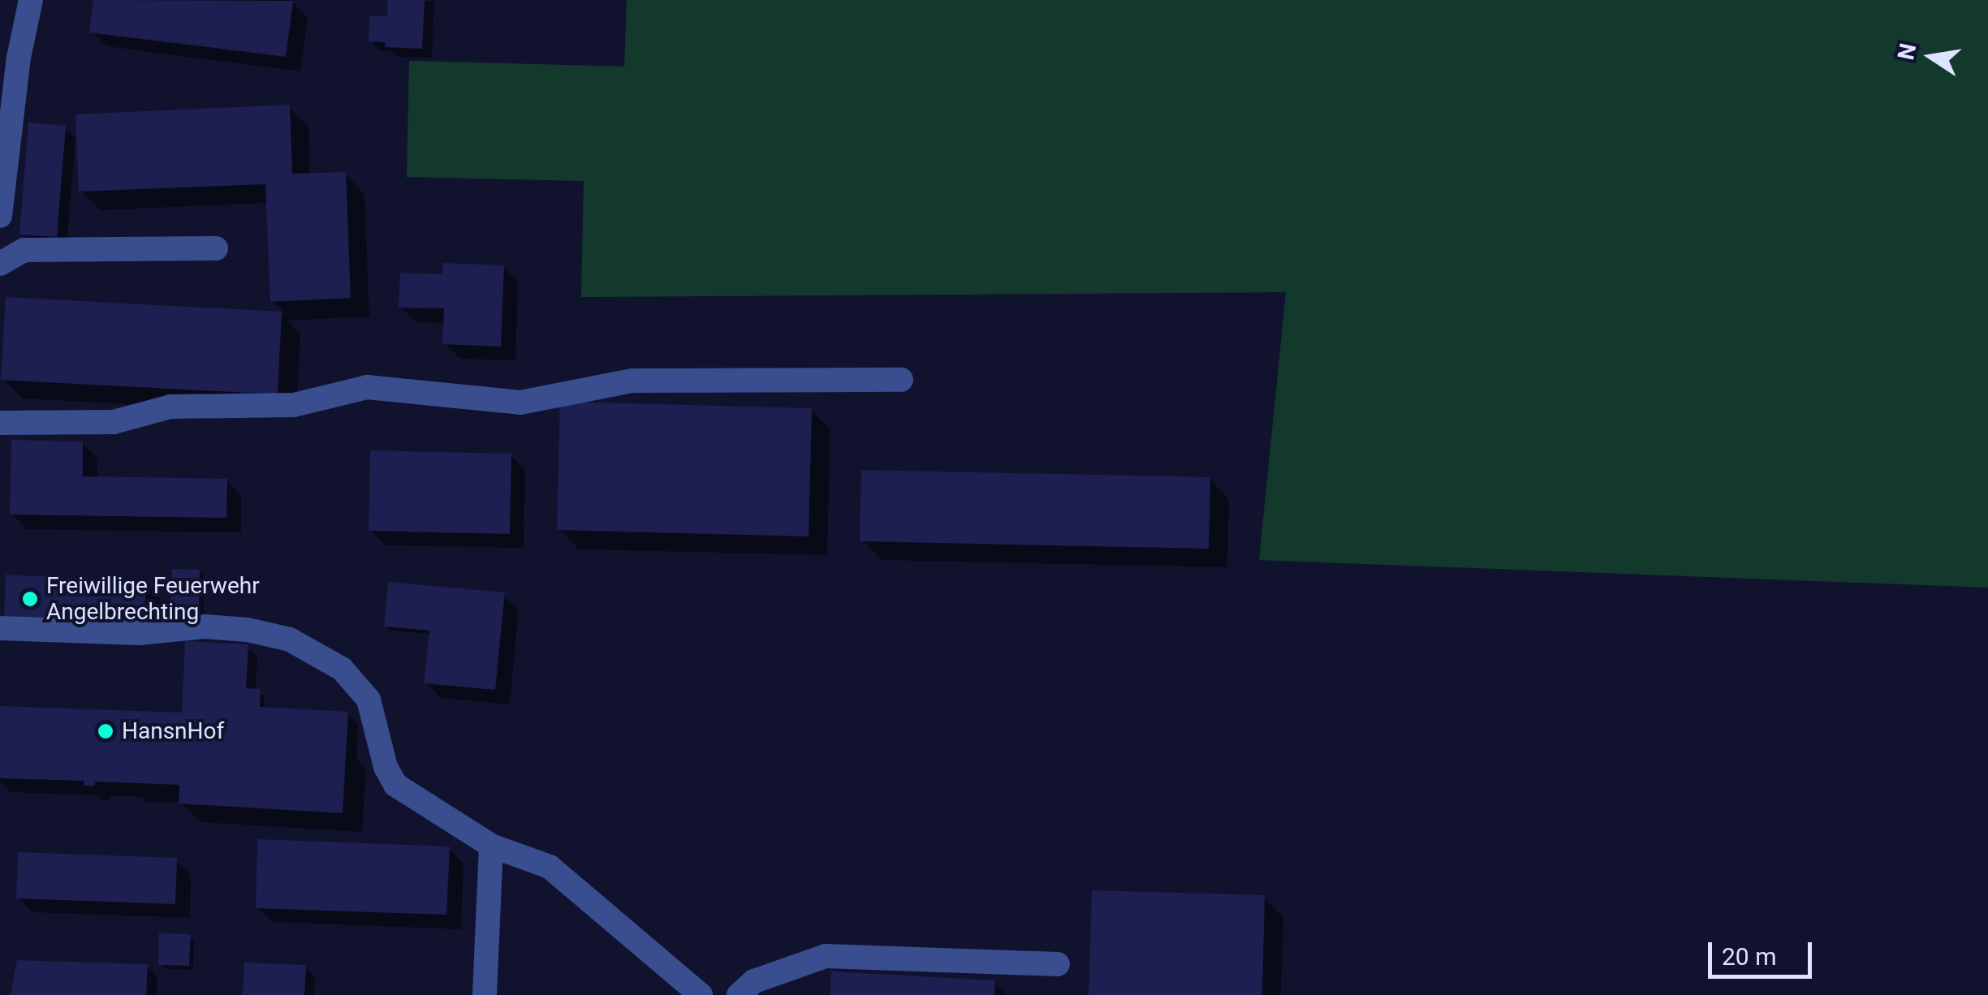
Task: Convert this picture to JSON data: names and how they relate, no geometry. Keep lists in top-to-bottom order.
{
  "places": ["Freiwillige Feuerwehr Angelbrechting", "HansnHof"],
  "scale_bar": "20 m",
  "north": "left"
}
